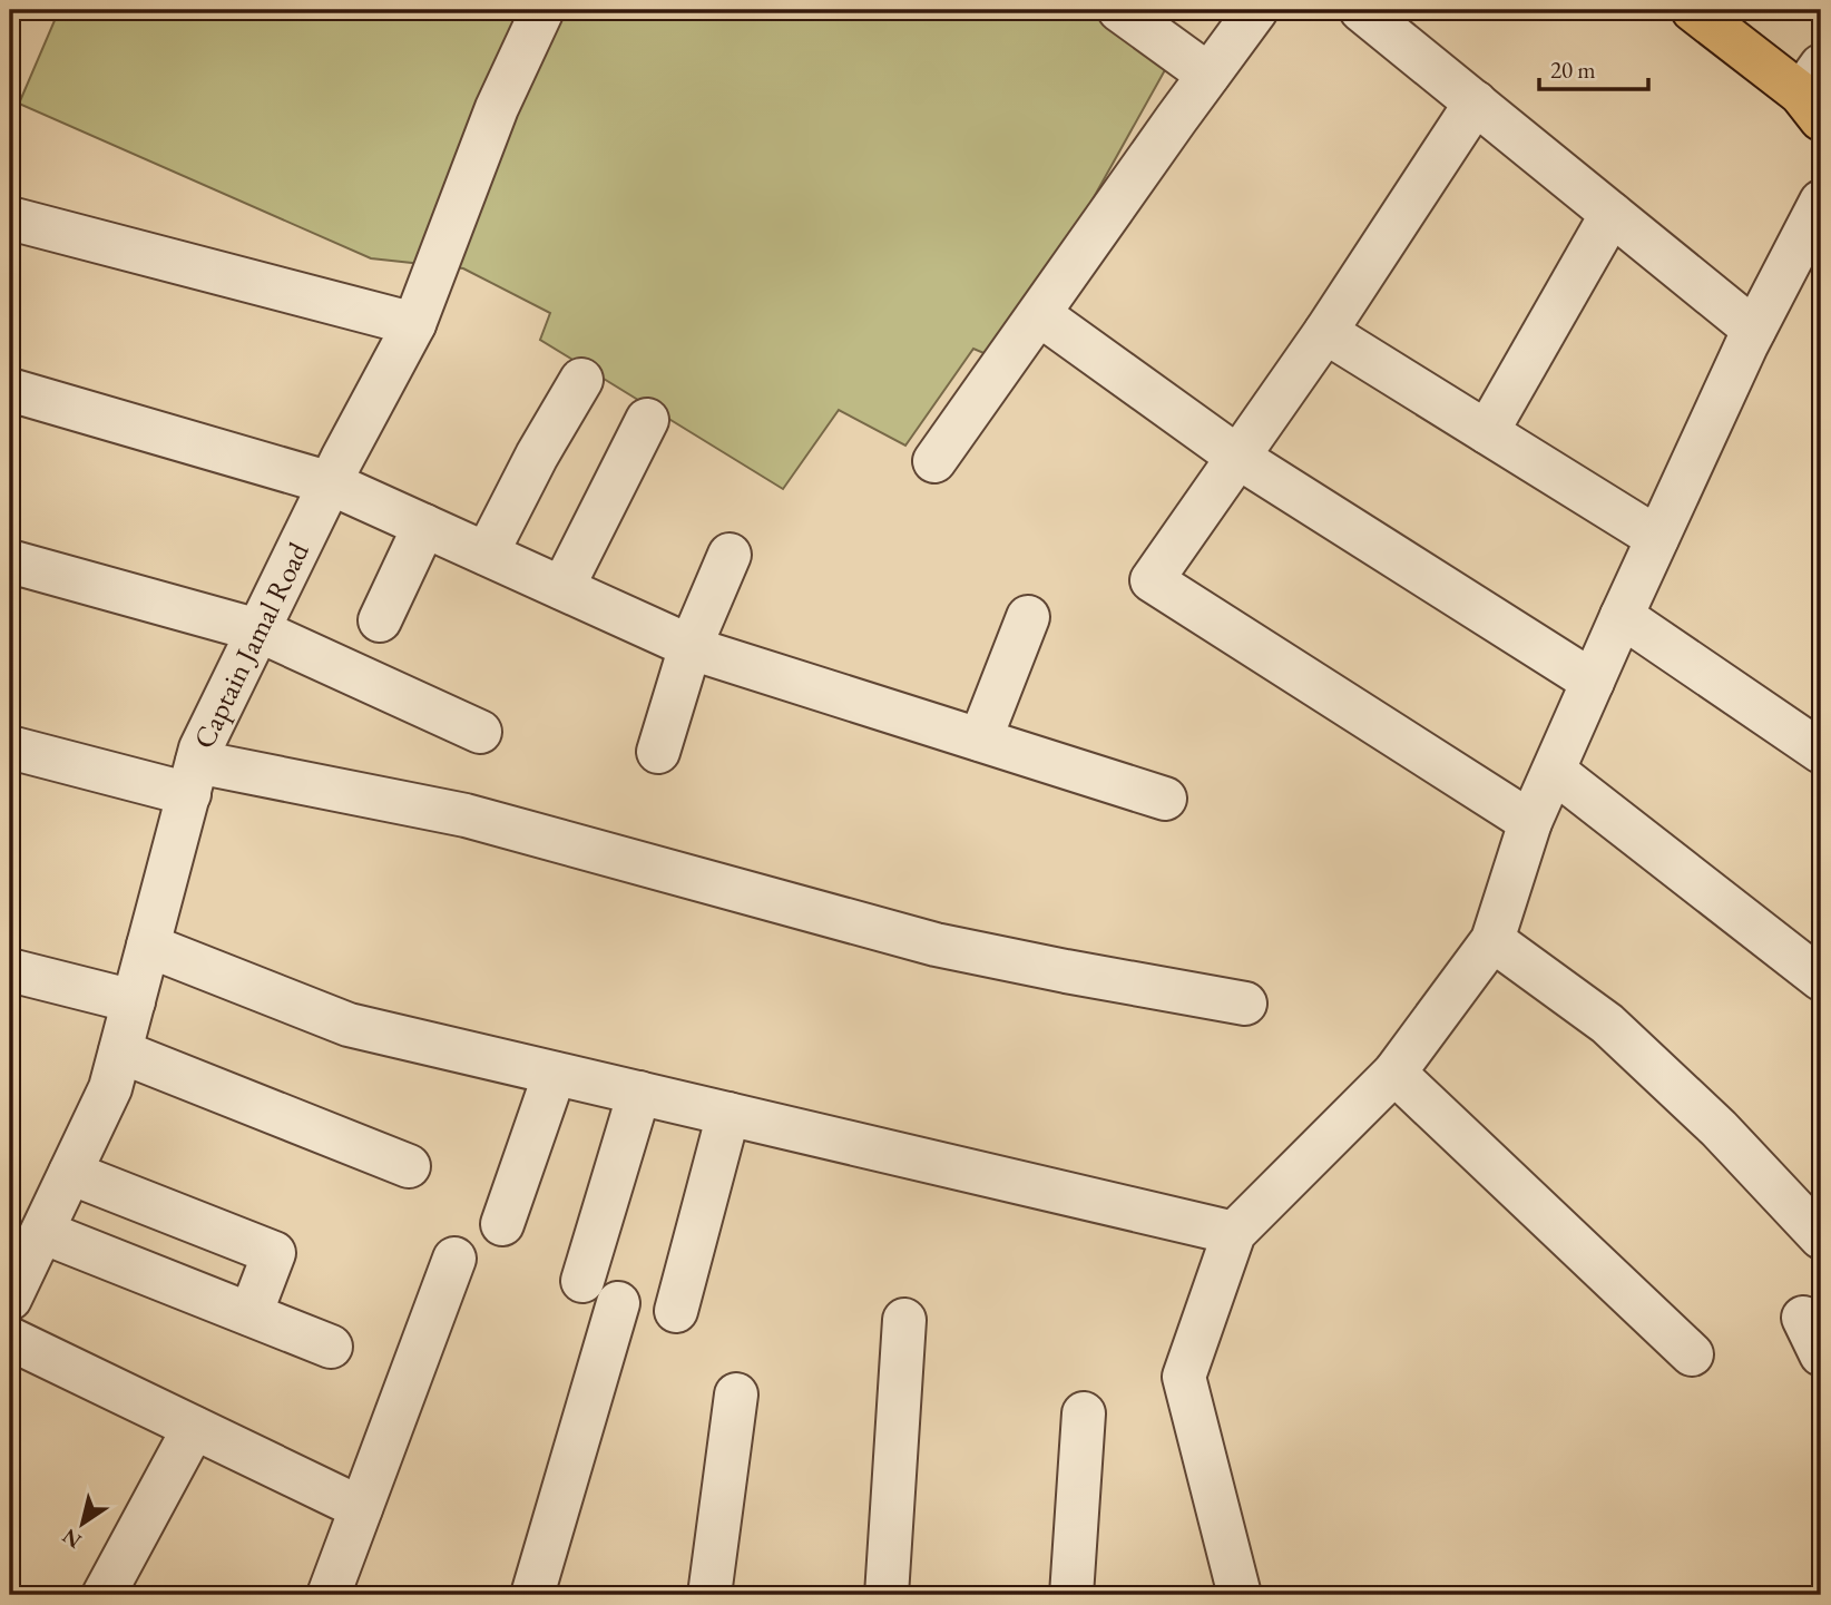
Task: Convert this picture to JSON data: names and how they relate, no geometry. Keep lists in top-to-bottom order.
{
  "streets": {
    "street": ["Captain Jamal Road"]
  },
  "scale_bar": "20 m",
  "north": "bottom left"
}
